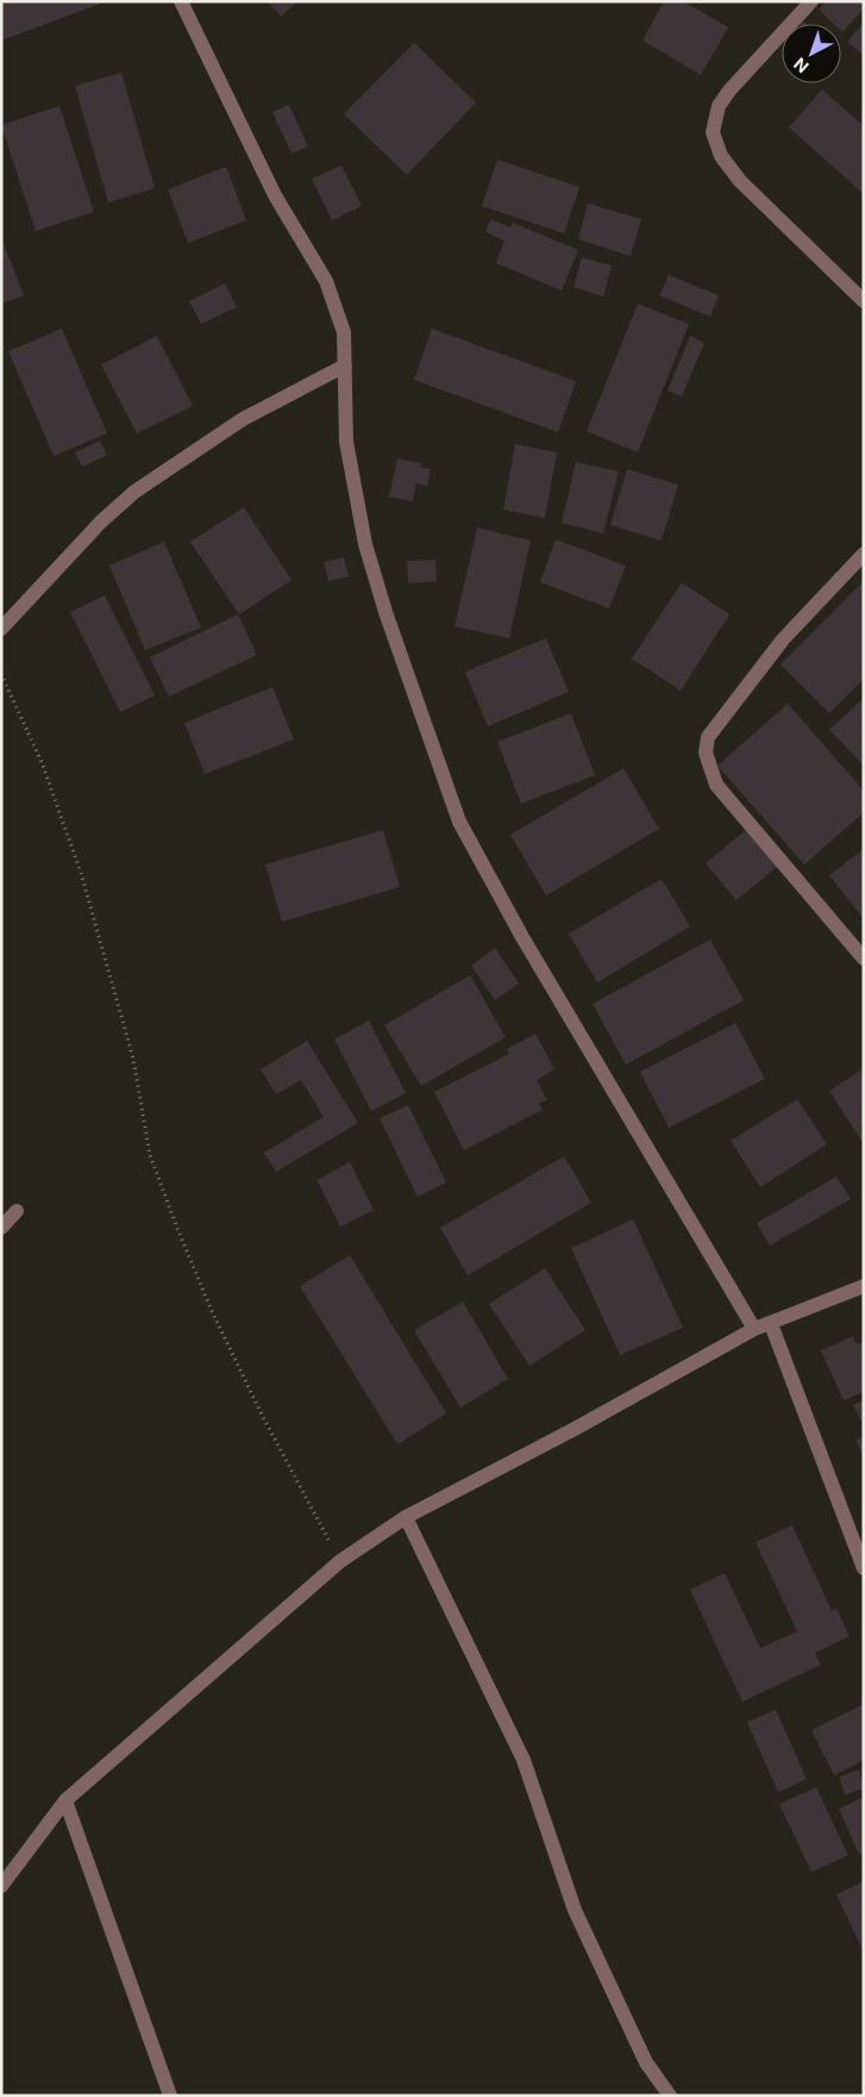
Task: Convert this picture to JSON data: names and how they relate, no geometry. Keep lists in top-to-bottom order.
{
  "north": "bottom left"
}
